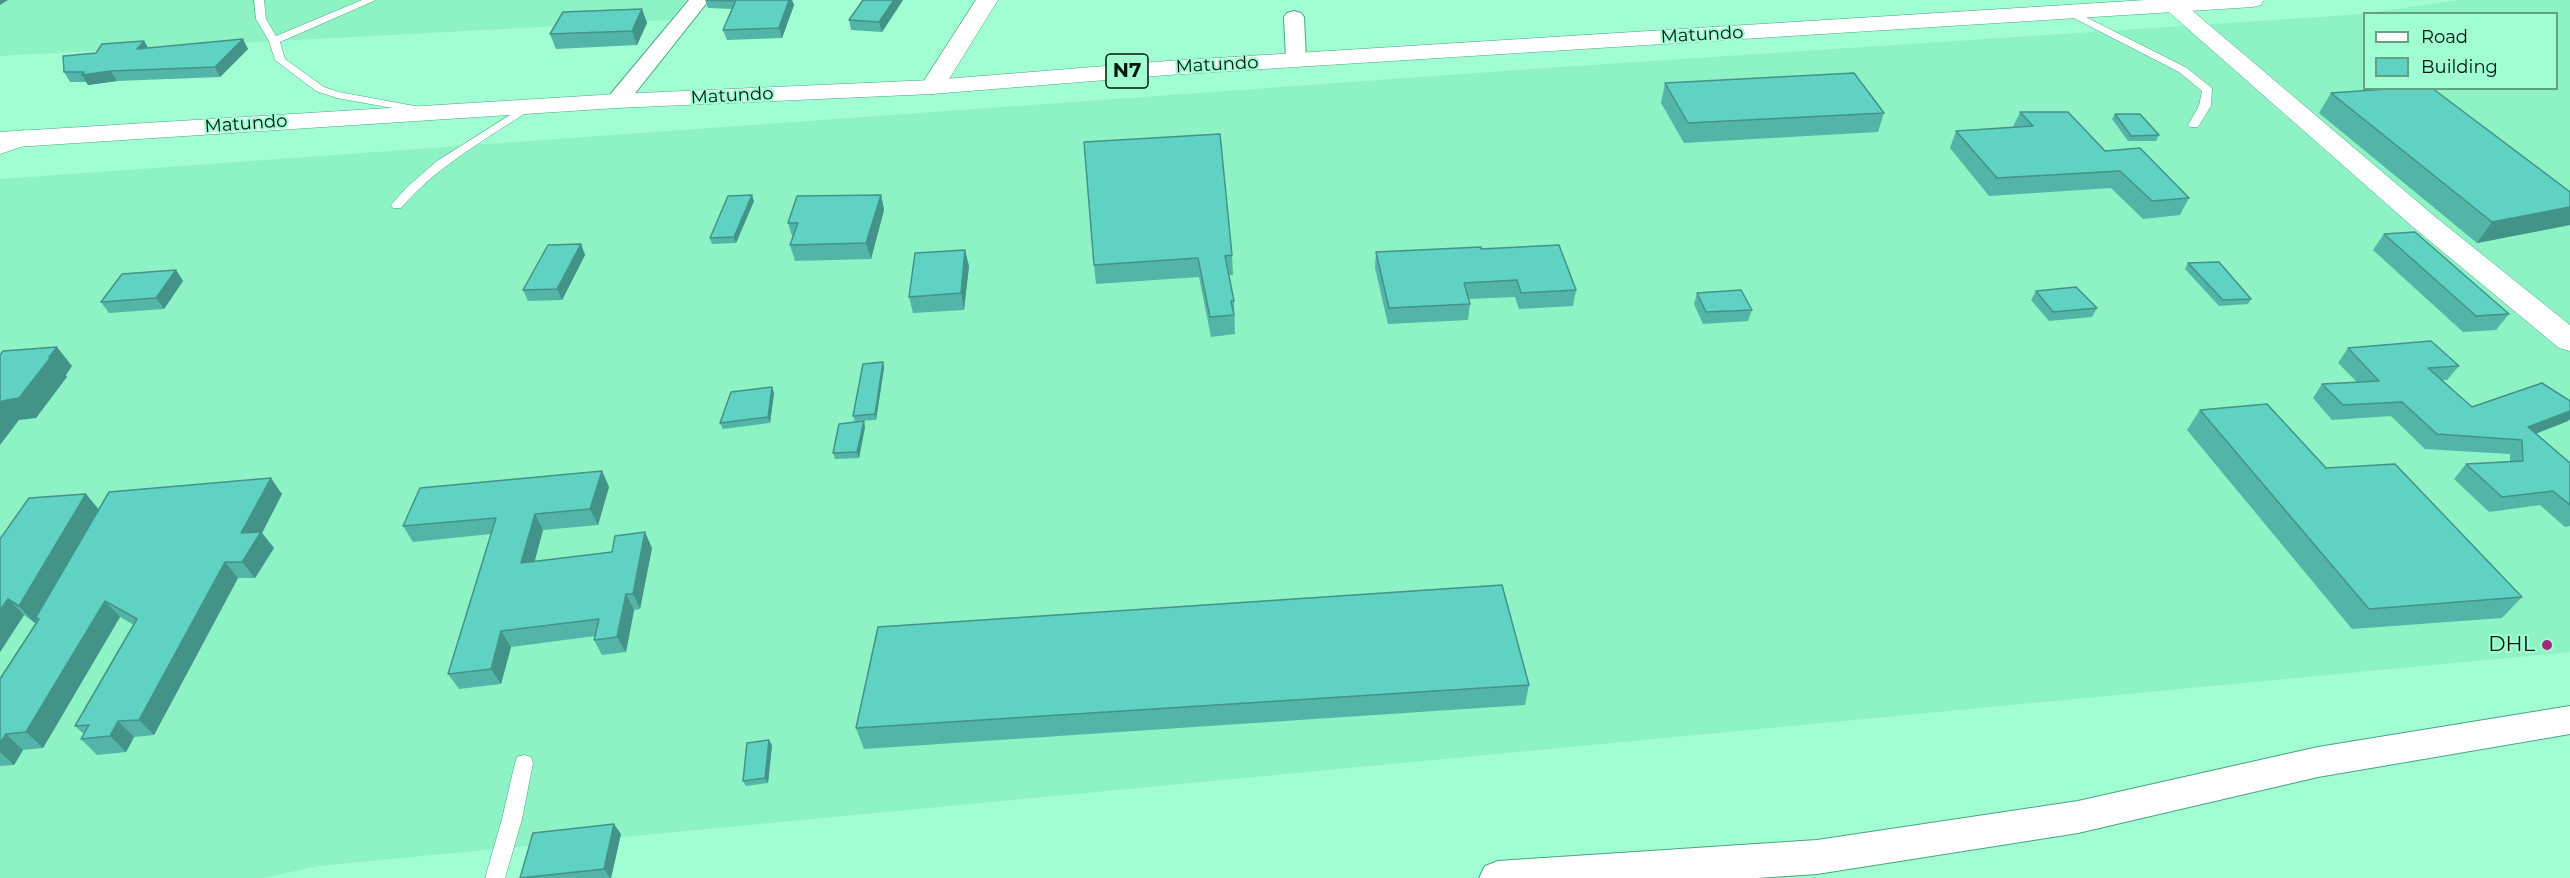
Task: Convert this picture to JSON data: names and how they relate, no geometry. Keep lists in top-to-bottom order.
{
  "streets": {
    "main road": ["Matundo", "N7"]
  },
  "places": ["DHL"],
  "legend": ["Road", "Building"]
}
